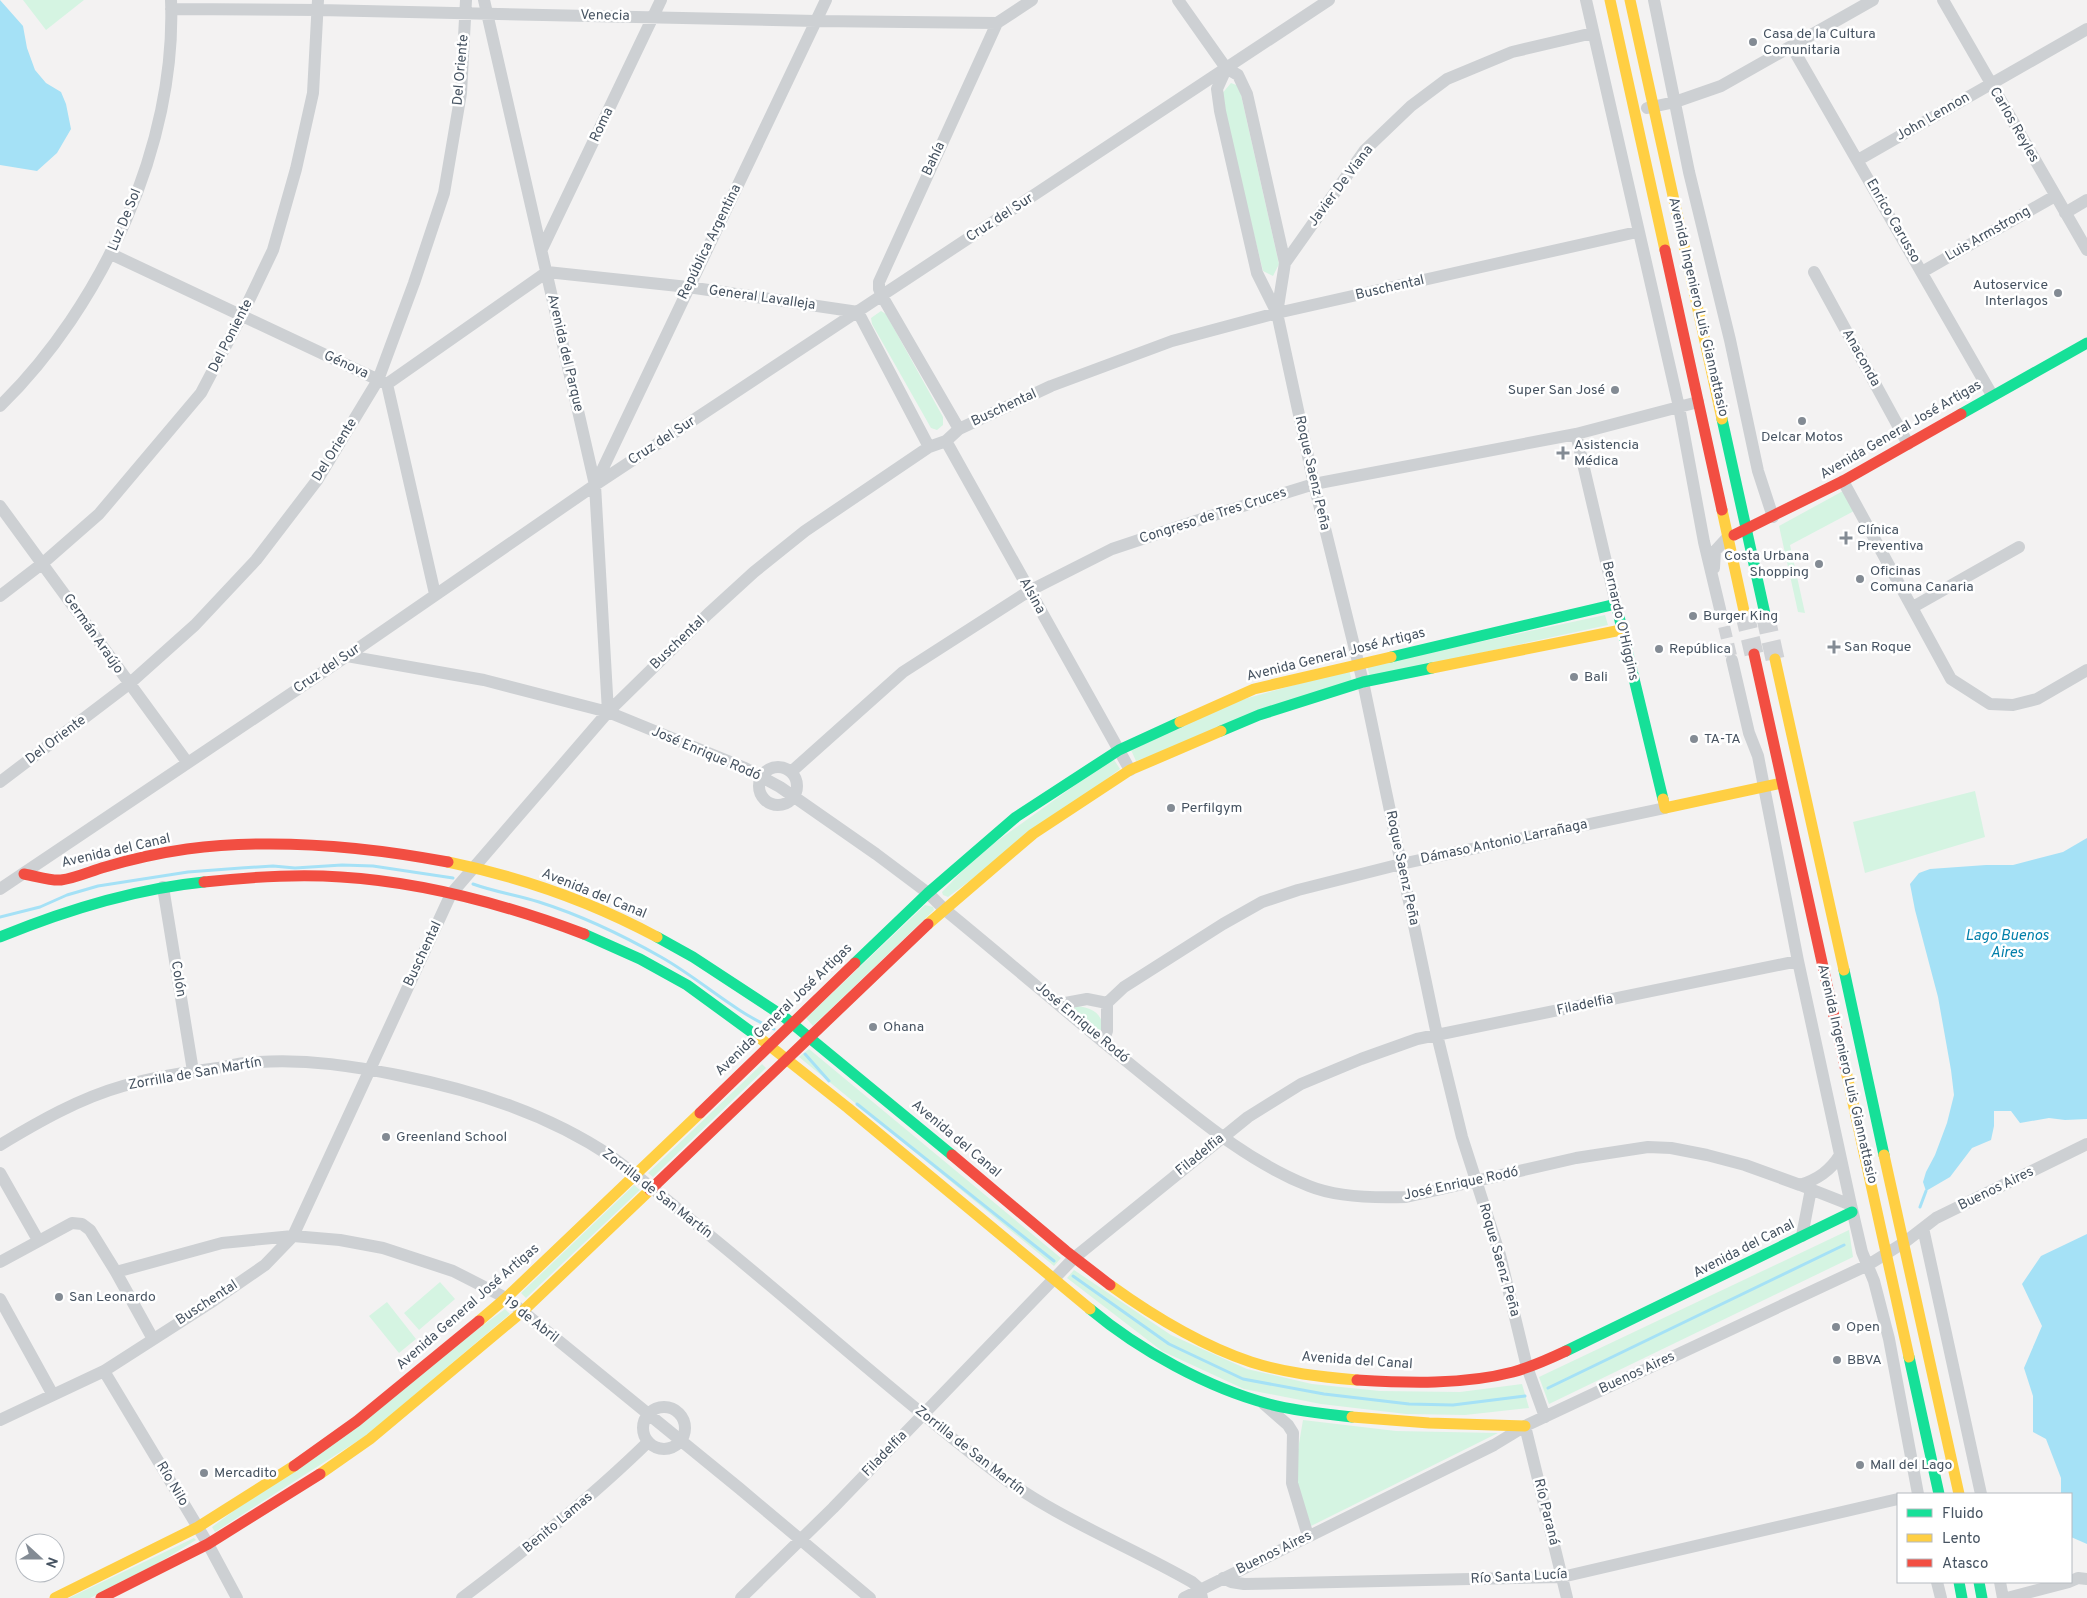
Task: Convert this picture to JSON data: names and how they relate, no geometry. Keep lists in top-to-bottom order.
{
  "streets": {
    "street": [
      "Venecia",
      "Del Oriente",
      "John Lennon",
      "Roma",
      "Carlos Reyles",
      "Bahía",
      "Javier De Viana",
      "Cruz del Sur",
      "Luz De Sol",
      "Enrico Carusso",
      "Luis Armstrong",
      "República Argentina",
      "Buschental",
      "General Lavalleja",
      "Avenida Ingeniero Luis Giannattasio",
      "Del Poniente",
      "Avenida del Parque",
      "Anaconda",
      "Génova",
      "Avenida General José Artigas",
      "Roque Saenz Peña",
      "Congreso de Tres Cruces",
      "Alsina",
      "Bernardo O'Higgins",
      "Germán Araújo",
      "José Enrique Rodó",
      "Dámaso Antonio Larrañaga",
      "Avenida del Canal",
      "Colón",
      "Filadelfia",
      "Zorrilla de San Martín",
      "Buenos Aires",
      "19 de Abril",
      "Río Nilo",
      "Río Paraná",
      "Benito Lamas",
      "Río Santa Lucía"
    ]
  },
  "crossings": [
    ["Venecia", "Del Oriente"],
    ["Venecia", "Roma"],
    ["Venecia", "Bahía"],
    ["Venecia", "Luz De Sol"],
    ["Venecia", "República Argentina"],
    ["Venecia", "Del Poniente"],
    ["Venecia", "Avenida del Parque"],
    ["Del Oriente", "Génova"],
    ["Del Oriente", "Germán Araújo"],
    ["John Lennon", "Carlos Reyles"],
    ["John Lennon", "Enrico Carusso"],
    ["Roma", "Avenida del Parque"],
    ["Carlos Reyles", "Luis Armstrong"],
    ["Bahía", "Cruz del Sur"],
    ["Javier De Viana", "Roque Saenz Peña"],
    ["Cruz del Sur", "República Argentina"],
    ["Cruz del Sur", "General Lavalleja"],
    ["Cruz del Sur", "Avenida del Parque"],
    ["Cruz del Sur", "Roque Saenz Peña"],
    ["Cruz del Sur", "Germán Araújo"],
    ["Cruz del Sur", "José Enrique Rodó"],
    ["Cruz del Sur", "Avenida del Canal"],
    ["Luz De Sol", "Génova"],
    ["Enrico Carusso", "Luis Armstrong"],
    ["Enrico Carusso", "Avenida General José Artigas"],
    ["República Argentina", "General Lavalleja"],
    ["República Argentina", "Avenida del Parque"],
    ["Buschental", "Avenida del Parque"],
    ["Buschental", "Roque Saenz Peña"],
    ["Buschental", "Alsina"],
    ["Buschental", "José Enrique Rodó"],
    ["Buschental", "Avenida del Canal"],
    ["Buschental", "Zorrilla de San Martín"],
    ["Buschental", "19 de Abril"],
    ["Buschental", "Río Nilo"],
    ["General Lavalleja", "Avenida del Parque"],
    ["Avenida Ingeniero Luis Giannattasio", "Avenida General José Artigas"],
    ["Avenida Ingeniero Luis Giannattasio", "Congreso de Tres Cruces"],
    ["Avenida Ingeniero Luis Giannattasio", "José Enrique Rodó"],
    ["Avenida Ingeniero Luis Giannattasio", "Dámaso Antonio Larrañaga"],
    ["Avenida Ingeniero Luis Giannattasio", "Avenida del Canal"],
    ["Avenida Ingeniero Luis Giannattasio", "Filadelfia"],
    ["Avenida Ingeniero Luis Giannattasio", "Buenos Aires"],
    ["Del Poniente", "Génova"],
    ["Del Poniente", "Germán Araújo"],
    ["Avenida del Parque", "José Enrique Rodó"],
    ["Anaconda", "Avenida General José Artigas"],
    ["Avenida General José Artigas", "Roque Saenz Peña"],
    ["Avenida General José Artigas", "Alsina"],
    ["Avenida General José Artigas", "Bernardo O'Higgins"],
    ["Avenida General José Artigas", "José Enrique Rodó"],
    ["Avenida General José Artigas", "Avenida del Canal"],
    ["Avenida General José Artigas", "Zorrilla de San Martín"],
    ["Avenida General José Artigas", "19 de Abril"],
    ["Avenida General José Artigas", "Río Nilo"],
    ["Roque Saenz Peña", "Congreso de Tres Cruces"],
    ["Roque Saenz Peña", "José Enrique Rodó"],
    ["Roque Saenz Peña", "Dámaso Antonio Larrañaga"],
    ["Roque Saenz Peña", "Avenida del Canal"],
    ["Roque Saenz Peña", "Filadelfia"],
    ["Roque Saenz Peña", "Buenos Aires"],
    ["Congreso de Tres Cruces", "Alsina"],
    ["Congreso de Tres Cruces", "Bernardo O'Higgins"],
    ["Bernardo O'Higgins", "Dámaso Antonio Larrañaga"],
    ["José Enrique Rodó", "Avenida del Canal"],
    ["José Enrique Rodó", "Filadelfia"],
    ["Avenida del Canal", "Filadelfia"],
    ["Colón", "Zorrilla de San Martín"],
    ["Filadelfia", "Zorrilla de San Martín"],
    ["Filadelfia", "19 de Abril"],
    ["Zorrilla de San Martín", "Buenos Aires"],
    ["Buenos Aires", "Río Paraná"],
    ["Buenos Aires", "Río Santa Lucía"],
    ["Río Paraná", "Río Santa Lucía"]
  ],
  "water": ["Lago Buenos Aires"],
  "places": {
    "other": [
      "Casa de la Cultura Comunitaria",
      "Autoservice Interlagos",
      "Super San José",
      "Delcar Motos",
      "Costa Urbana Shopping",
      "Oficinas Comuna Canaria",
      "Burger King",
      "República",
      "Bali",
      "TA-TA",
      "Perfilgym",
      "Ohana",
      "Greenland School",
      "San Leonardo",
      "Open",
      "BBVA",
      "Mall del Lago",
      "Mercadito"
    ],
    "health": ["Asistencia Médica", "Clínica Preventiva", "San Roque"]
  },
  "legend": ["Fluido", "Lento", "Atasco"],
  "north": "right"
}
